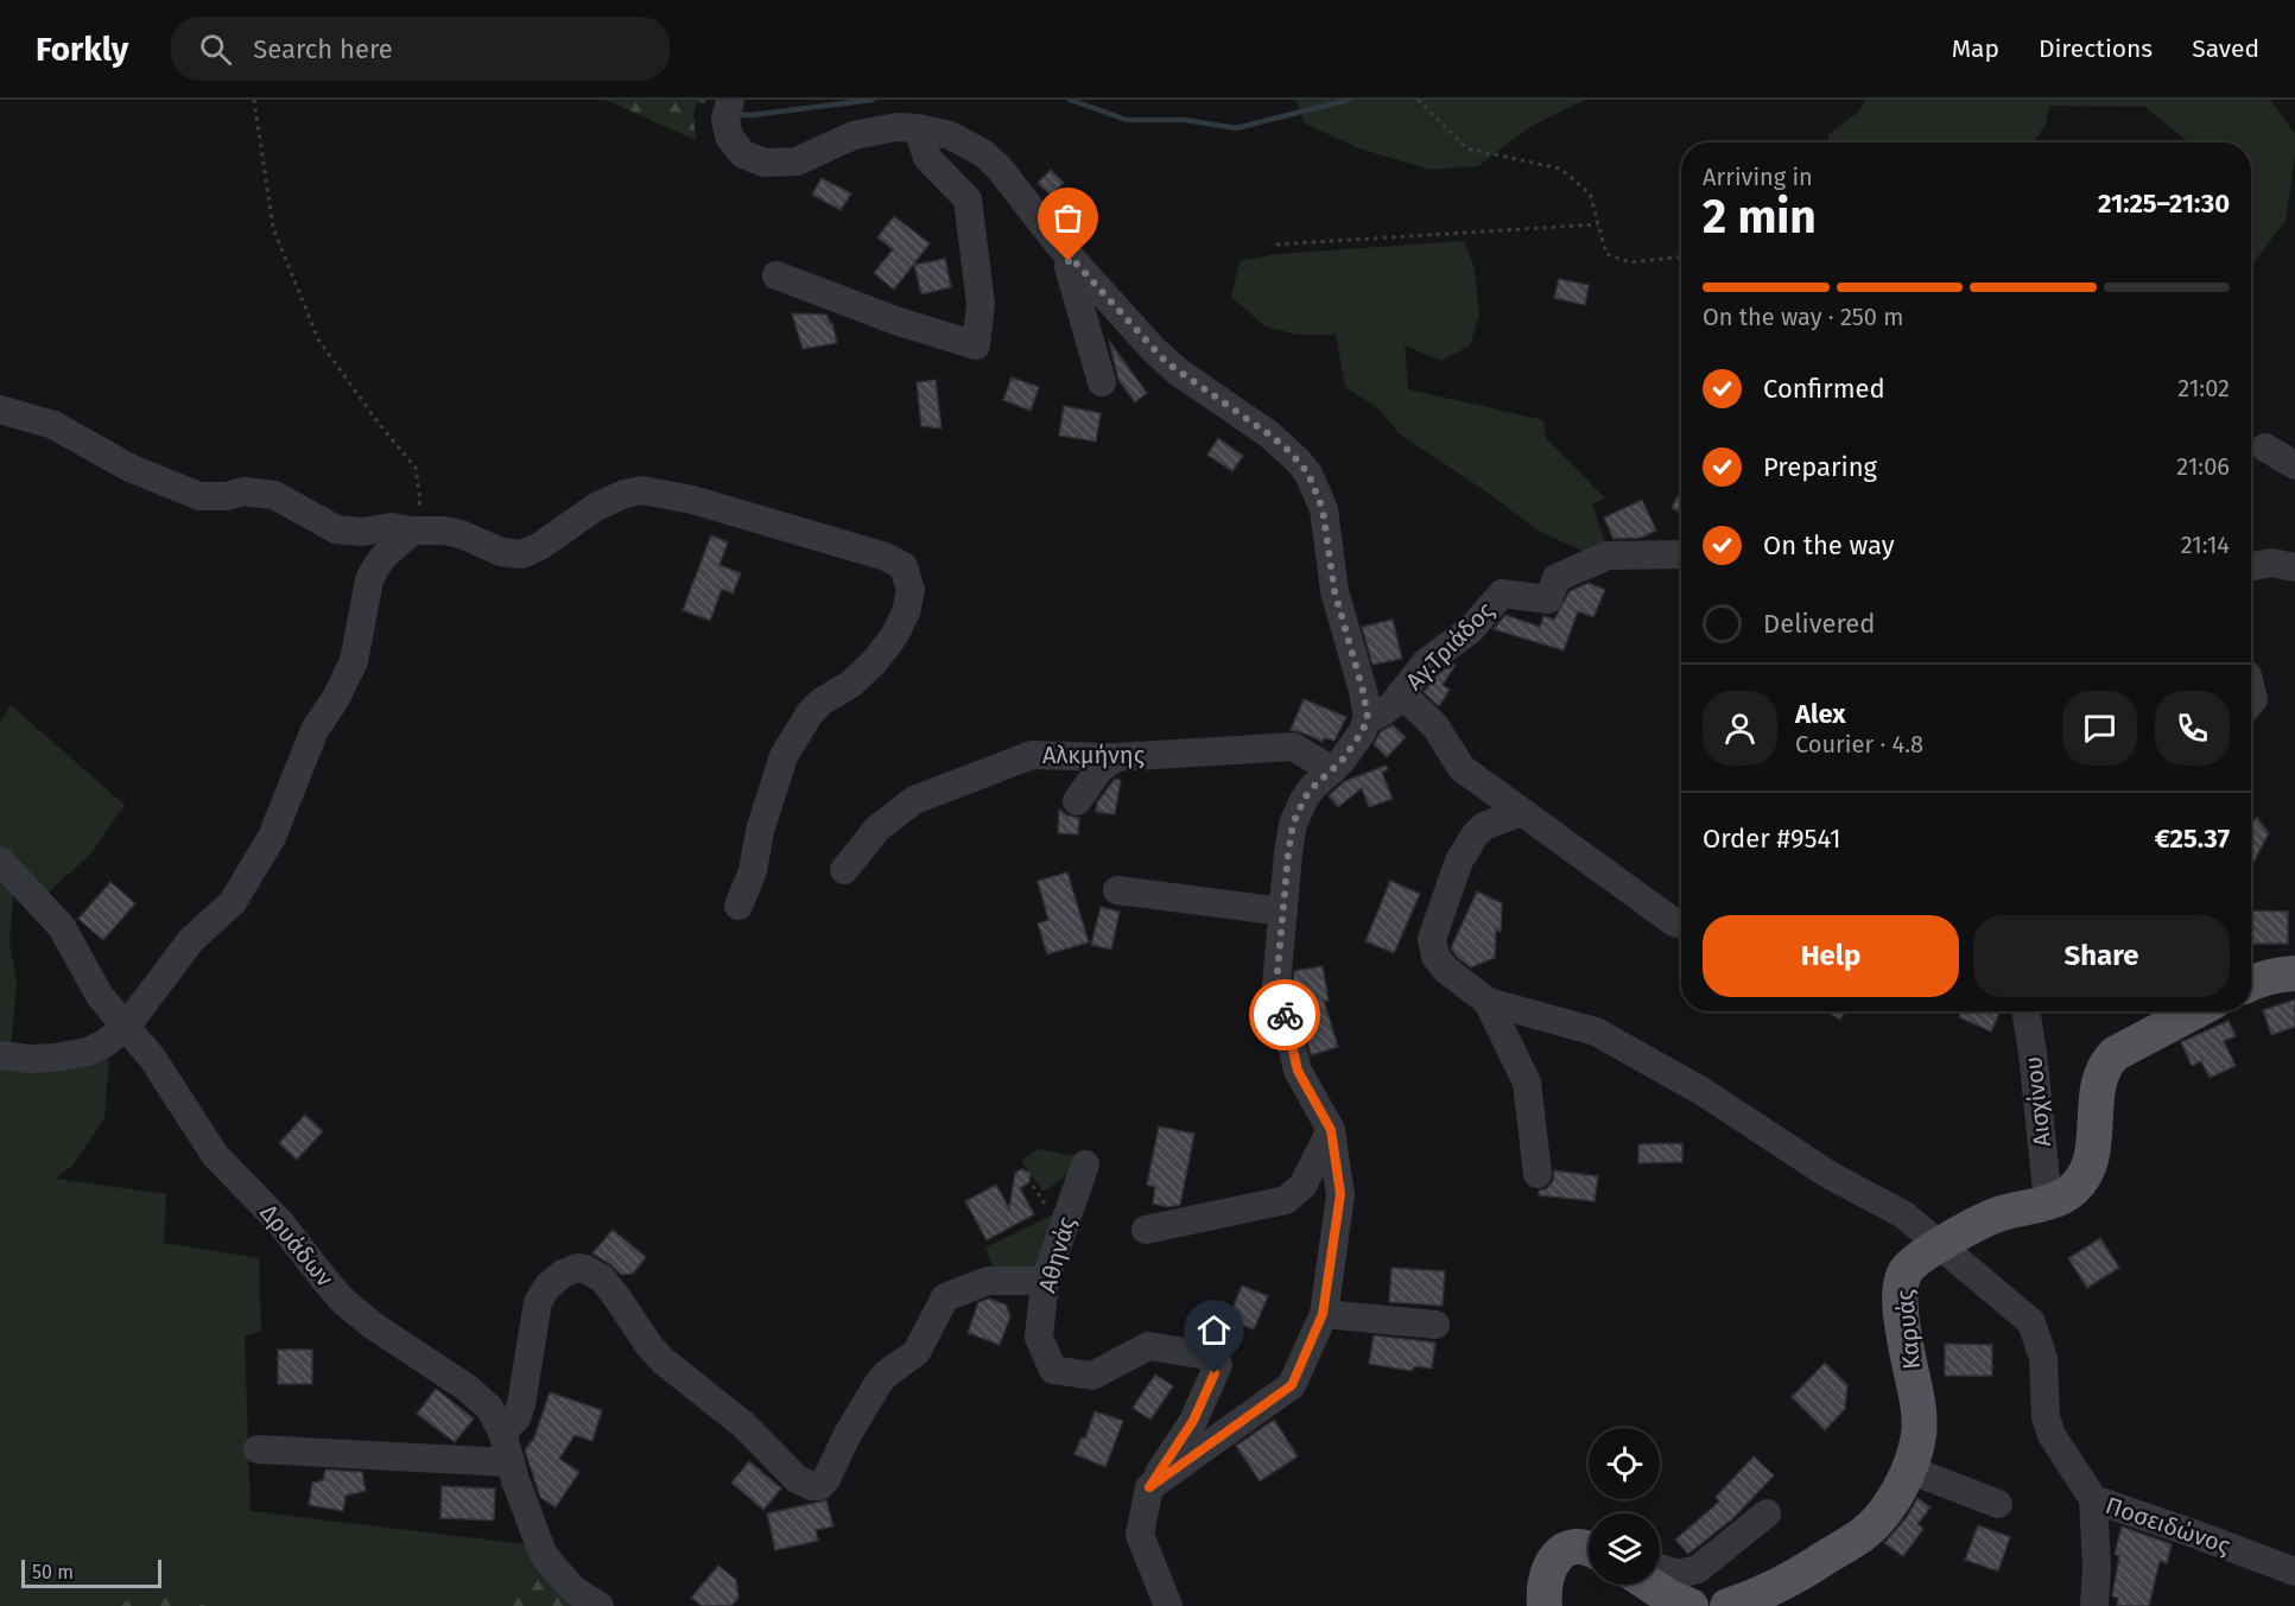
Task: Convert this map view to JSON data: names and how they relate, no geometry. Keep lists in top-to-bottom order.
{
  "streets": {
    "main road": ["Καρυάς"],
    "street": [
      "Αγ.Τριάδος",
      "Αλκμήνης",
      "Αισχίνου",
      "Δρυάδων",
      "Αθηνάς",
      "Ποσειδώνος"
    ]
  },
  "crossings": [
    ["Αισχίνου", "Καρυάς"],
    ["Καρυάς", "Ποσειδώνος"]
  ],
  "scale_bar": "50 m",
  "page": {
    "header": "Forkly",
    "search": "Search here",
    "nav": ["Map", "Directions", "Saved"],
    "heading": ["2 min", "Arriving in", "21:25–21:30"],
    "panel": [
      "Alex",
      "Courier · 4.8",
      "Order #9541",
      "€25.37"
    ],
    "bar": "On the way · 250 m",
    "list": [
      ["Confirmed", "21:02"],
      ["Preparing", "21:06"],
      ["On the way", "21:14"],
      "Delivered"
    ],
    "buttons": ["Help", "Share"],
    "scale": "50 m"
  }
}
